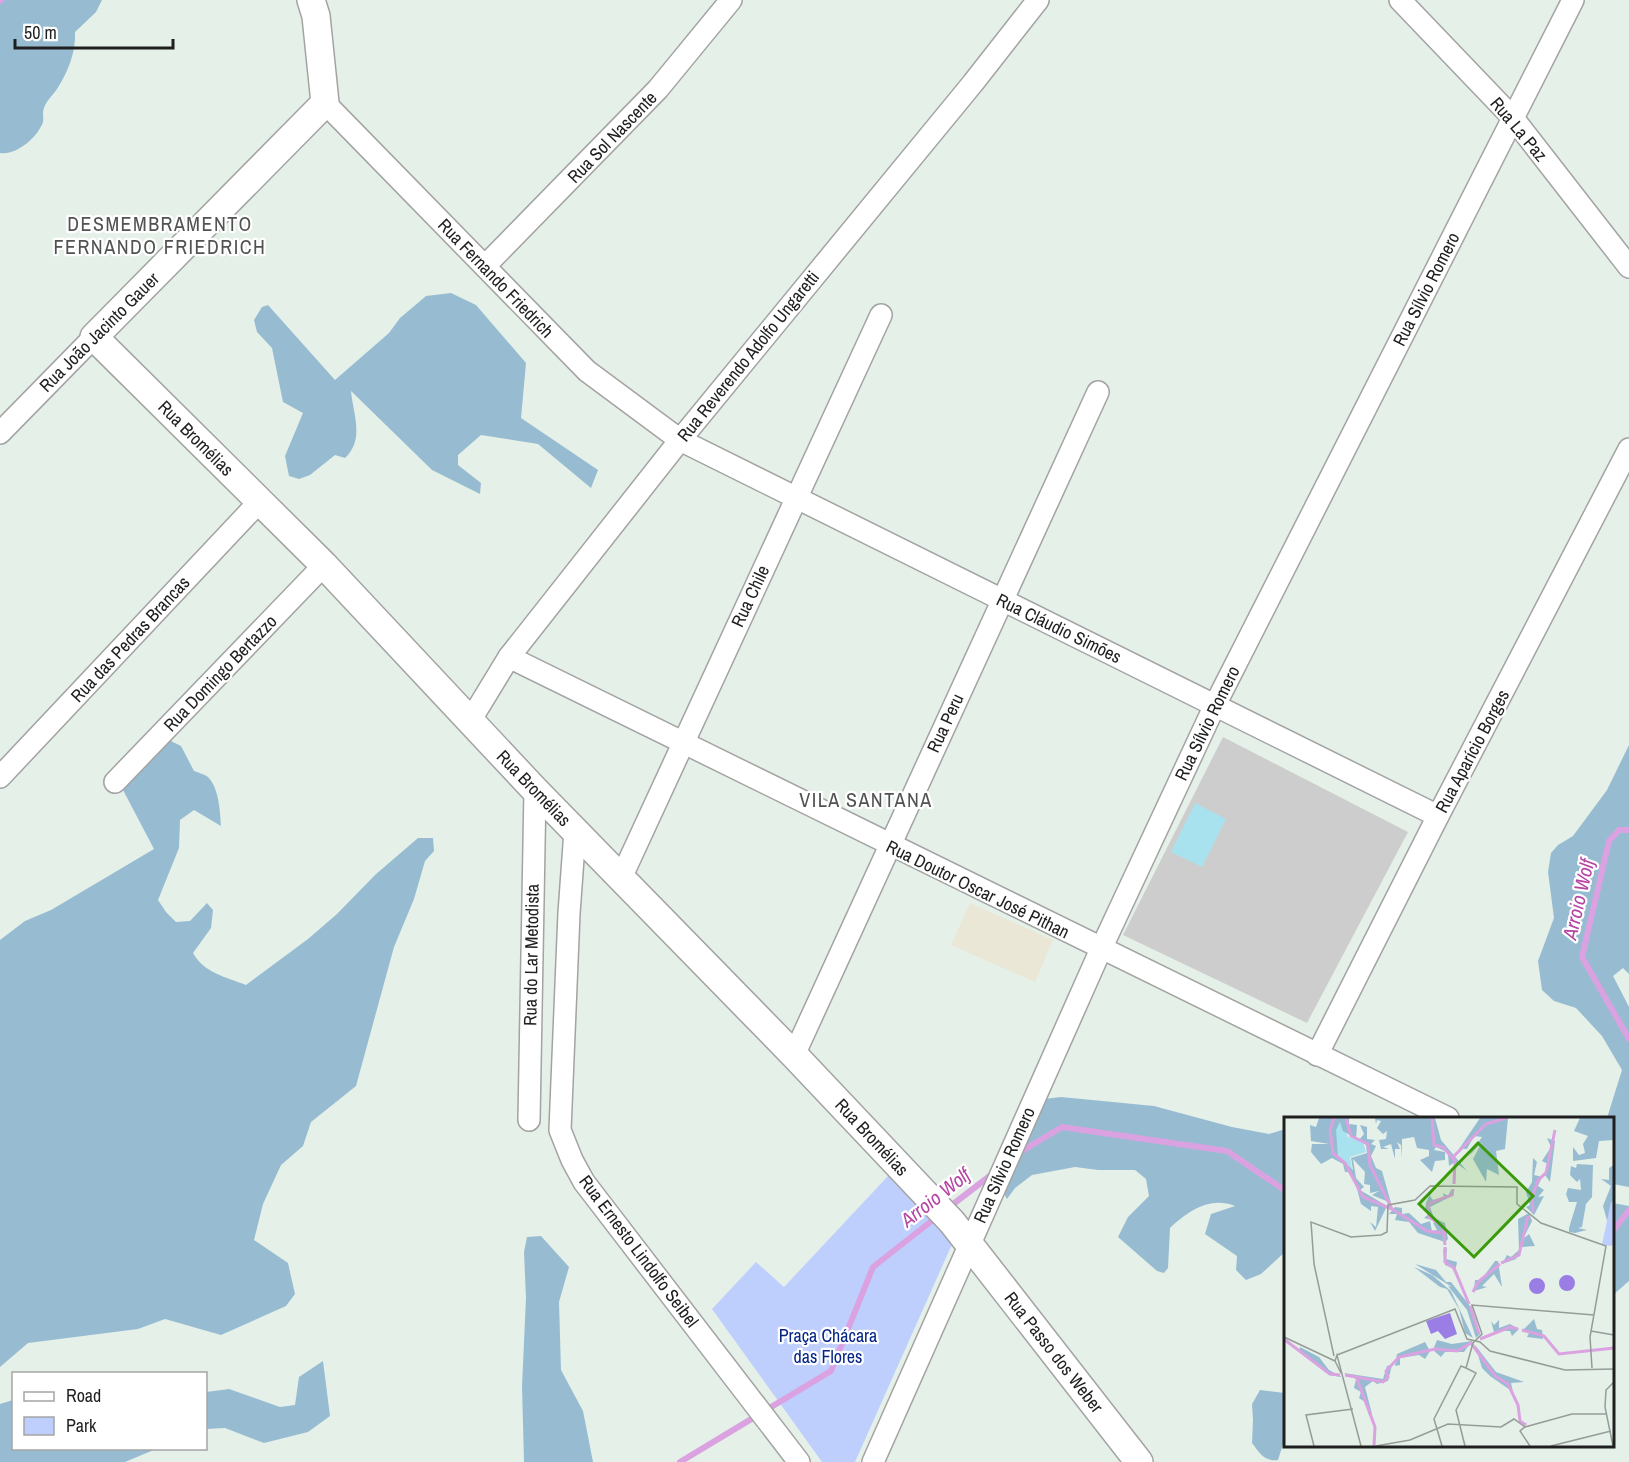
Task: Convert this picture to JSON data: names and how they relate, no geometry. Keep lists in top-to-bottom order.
{
  "streets": {
    "street": [
      "Rua La Paz",
      "Rua Sol Nascente",
      "Rua Fernando Friedrich",
      "Rua Sílvio Romero",
      "Rua João Jacinto Gauer",
      "Rua Reverendo Adolfo Ungaretti",
      "Rua Bromélias",
      "Rua Chile",
      "Rua Cláudio Simões",
      "Rua das Pedras Brancas",
      "Rua Domingo Bertazzo",
      "Rua Peru",
      "Rua Aparício Borges",
      "Rua Doutor Oscar José Pithan",
      "Rua do Lar Metodista",
      "Rua Ernesto Lindolfo Seibel",
      "Rua Passo dos Weber"
    ]
  },
  "crossings": [
    ["Rua La Paz", "Rua Sílvio Romero"],
    ["Rua Sol Nascente", "Rua Fernando Friedrich"],
    ["Rua Fernando Friedrich", "Rua João Jacinto Gauer"],
    ["Rua Fernando Friedrich", "Rua Reverendo Adolfo Ungaretti"],
    ["Rua Fernando Friedrich", "Rua Cláudio Simões"],
    ["Rua Sílvio Romero", "Rua Bromélias"],
    ["Rua Sílvio Romero", "Rua Cláudio Simões"],
    ["Rua Sílvio Romero", "Rua Doutor Oscar José Pithan"],
    ["Rua Sílvio Romero", "Rua Passo dos Weber"],
    ["Rua João Jacinto Gauer", "Rua Bromélias"],
    ["Rua Reverendo Adolfo Ungaretti", "Rua Bromélias"],
    ["Rua Reverendo Adolfo Ungaretti", "Rua Cláudio Simões"],
    ["Rua Reverendo Adolfo Ungaretti", "Rua Doutor Oscar José Pithan"],
    ["Rua Bromélias", "Rua Chile"],
    ["Rua Bromélias", "Rua das Pedras Brancas"],
    ["Rua Bromélias", "Rua Domingo Bertazzo"],
    ["Rua Bromélias", "Rua Peru"],
    ["Rua Bromélias", "Rua do Lar Metodista"],
    ["Rua Bromélias", "Rua Ernesto Lindolfo Seibel"],
    ["Rua Bromélias", "Rua Passo dos Weber"],
    ["Rua Chile", "Rua Cláudio Simões"],
    ["Rua Chile", "Rua Doutor Oscar José Pithan"],
    ["Rua Cláudio Simões", "Rua Peru"],
    ["Rua Cláudio Simões", "Rua Aparício Borges"],
    ["Rua Peru", "Rua Doutor Oscar José Pithan"],
    ["Rua Aparício Borges", "Rua Doutor Oscar José Pithan"]
  ],
  "districts": ["DESMEMBRAMENTO FERNANDO FRIEDRICH", "VILA SANTANA"],
  "water": ["Arroio Wolf"],
  "parks": ["Praça Chácara das Flores"],
  "legend": ["Road", "Park"],
  "scale_bar": "50 m"
}
